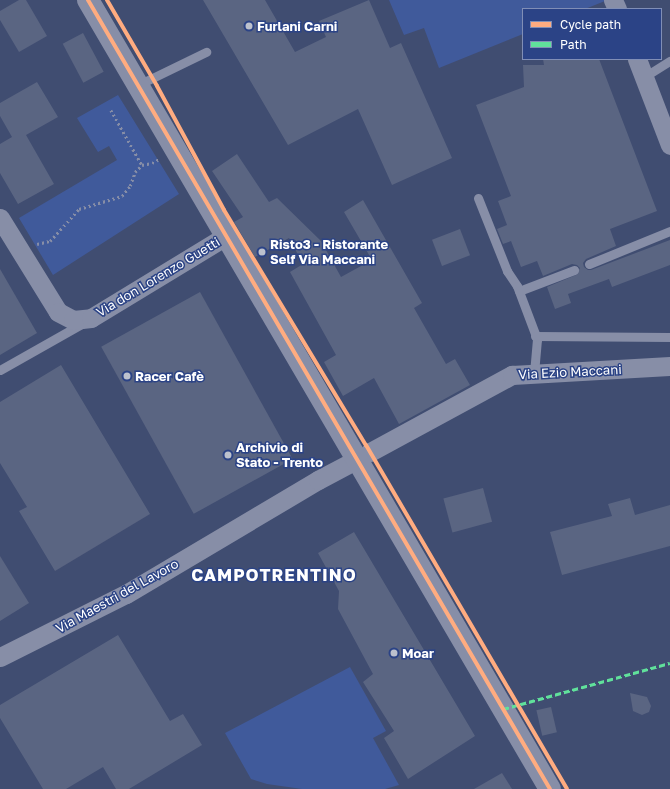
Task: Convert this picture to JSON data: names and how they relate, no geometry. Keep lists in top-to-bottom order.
{
  "streets": {
    "street": ["Via don Lorenzo Guetti", "Via Ezio Maccani", "Via Maestri del Lavoro"]
  },
  "crossings": [
    ["Via Ezio Maccani", "Via Maestri del Lavoro"]
  ],
  "districts": ["CAMPOTRENTINO"],
  "places": [
    "Furlani Carni",
    "Risto3 - Ristorante Self Via Maccani",
    "Racer Cafè",
    "Archivio di Stato - Trento",
    "Moar"
  ],
  "legend": ["Cycle path", "Path"]
}
